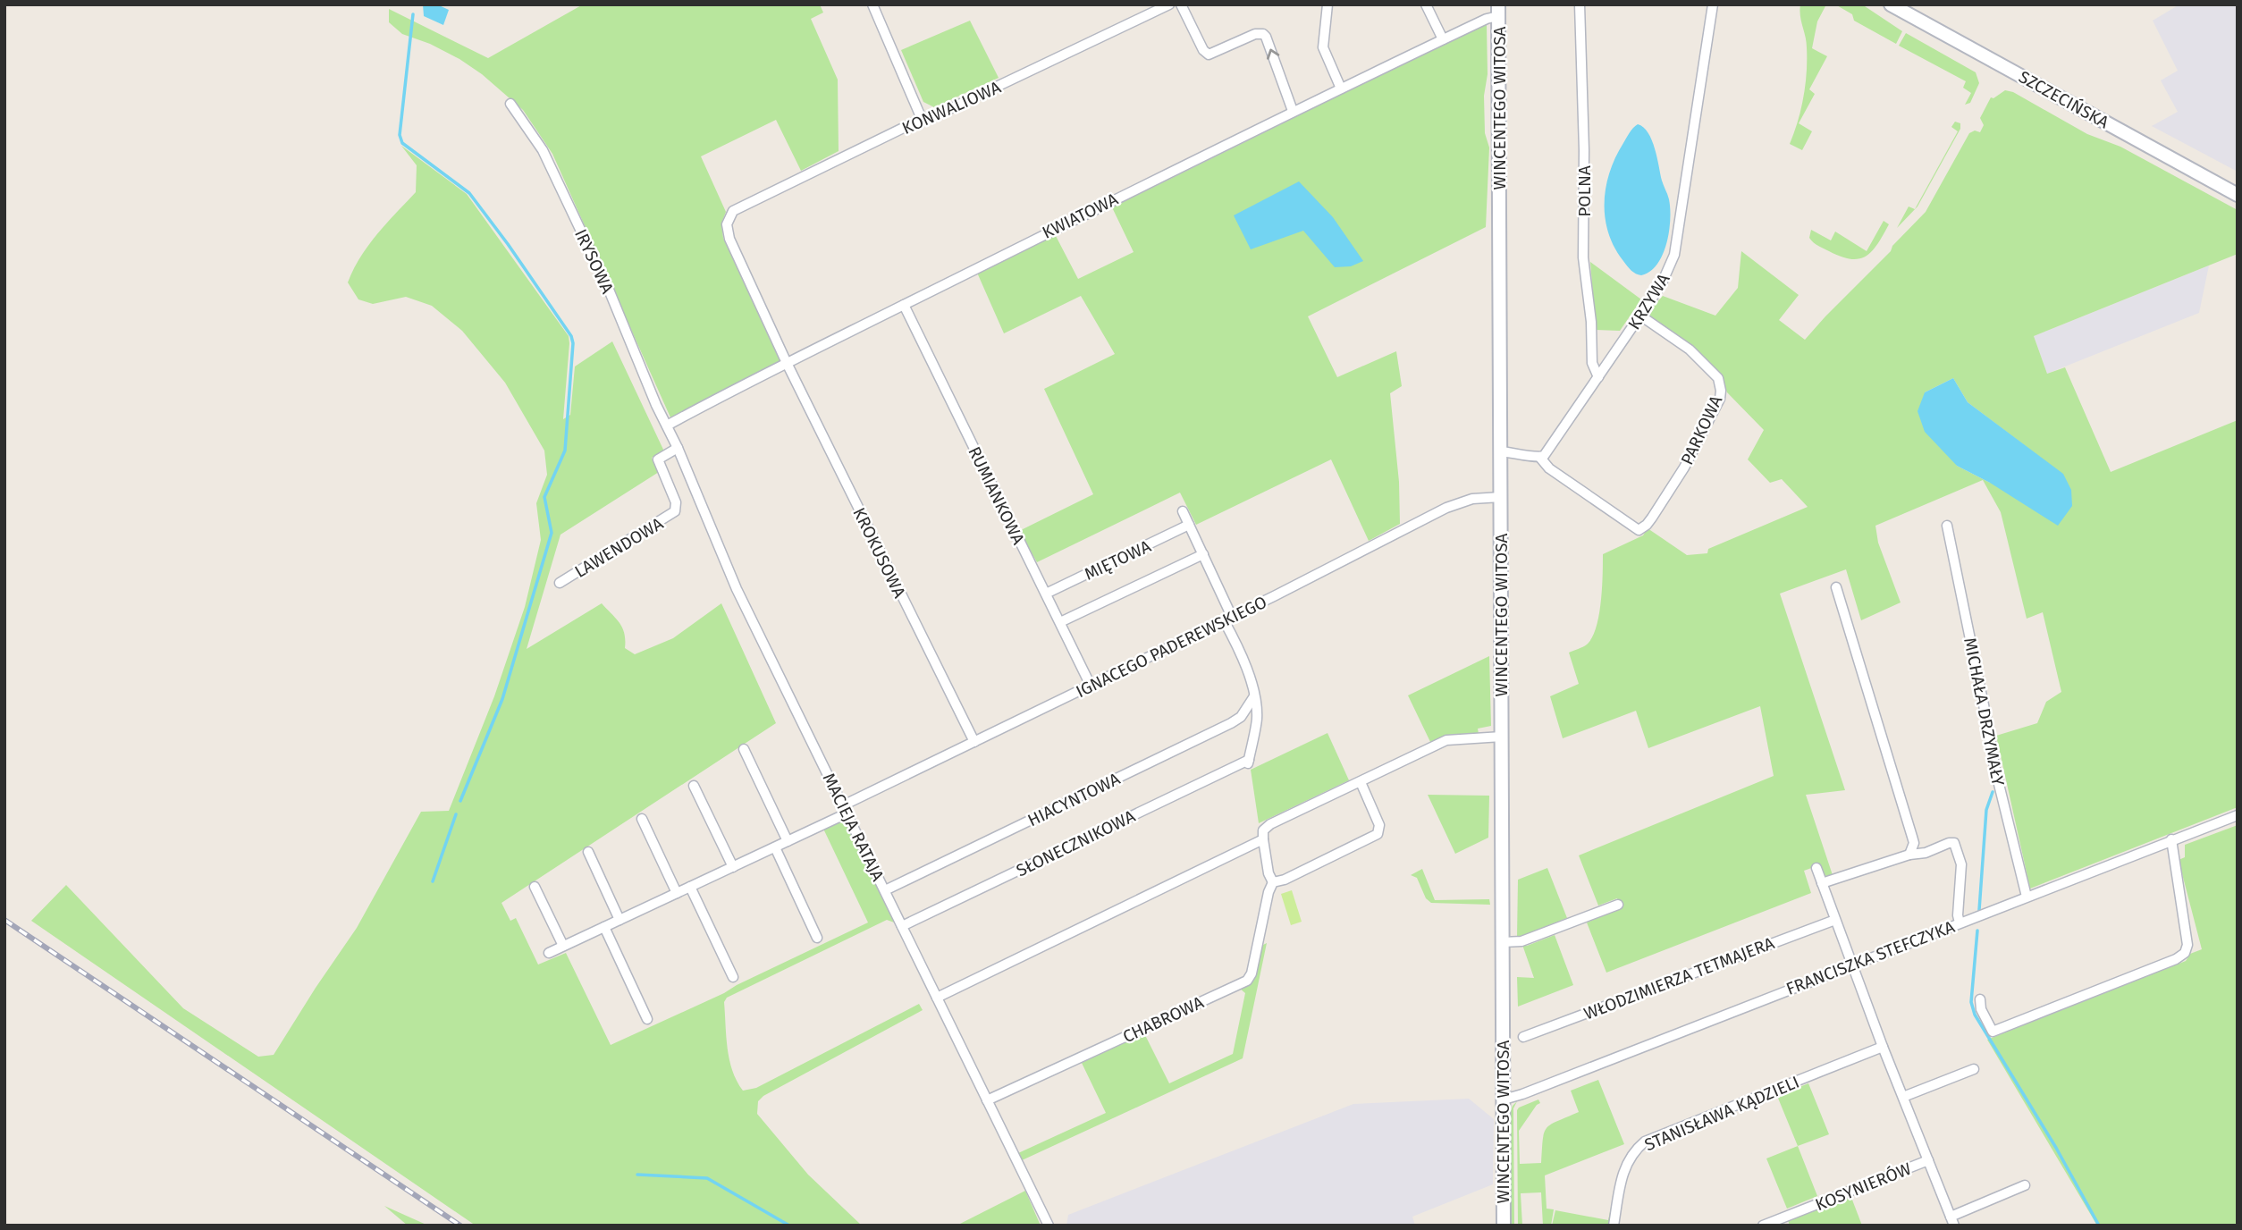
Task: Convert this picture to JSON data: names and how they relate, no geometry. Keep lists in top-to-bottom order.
{
  "streets": {
    "street": [
      "SZCZECIŃSKA",
      "KONWALIOWA",
      "WINCENTEGO WITOSA",
      "POLNA",
      "KWIATOWA",
      "IRYSOWA",
      "KRZYWA",
      "PARKOWA",
      "RUMIANKOWA",
      "LAWENDOWA",
      "KROKUSOWA",
      "MIĘTOWA",
      "IGNACEGO PADEREWSKIEGO",
      "MICHAŁA DRZYMAŁY",
      "HIACYNTOWA",
      "MACIEJA RATAJA",
      "SŁONECZNIKOWA",
      "FRANCISZKA STEFCZYKA",
      "WŁODZIMIERZA TETMAJERA",
      "CHABROWA",
      "STANISŁAWA KĄDZIELI",
      "KOSYNIERÓW"
    ]
  },
  "crossings": [
    ["KONWALIOWA", "KROKUSOWA"],
    ["WINCENTEGO WITOSA", "KWIATOWA"],
    ["WINCENTEGO WITOSA", "IGNACEGO PADEREWSKIEGO"],
    ["WINCENTEGO WITOSA", "FRANCISZKA STEFCZYKA"],
    ["POLNA", "KRZYWA"],
    ["KWIATOWA", "IRYSOWA"],
    ["KWIATOWA", "RUMIANKOWA"],
    ["KWIATOWA", "KROKUSOWA"],
    ["KWIATOWA", "MACIEJA RATAJA"],
    ["IRYSOWA", "MACIEJA RATAJA"],
    ["KRZYWA", "PARKOWA"],
    ["RUMIANKOWA", "MIĘTOWA"],
    ["RUMIANKOWA", "IGNACEGO PADEREWSKIEGO"],
    ["LAWENDOWA", "MACIEJA RATAJA"],
    ["KROKUSOWA", "IGNACEGO PADEREWSKIEGO"],
    ["IGNACEGO PADEREWSKIEGO", "MACIEJA RATAJA"],
    ["MICHAŁA DRZYMAŁY", "FRANCISZKA STEFCZYKA"],
    ["HIACYNTOWA", "MACIEJA RATAJA"],
    ["HIACYNTOWA", "SŁONECZNIKOWA"],
    ["MACIEJA RATAJA", "SŁONECZNIKOWA"],
    ["MACIEJA RATAJA", "CHABROWA"],
    ["FRANCISZKA STEFCZYKA", "KOSYNIERÓW"],
    ["WŁODZIMIERZA TETMAJERA", "KOSYNIERÓW"],
    ["STANISŁAWA KĄDZIELI", "KOSYNIERÓW"]
  ]
}
